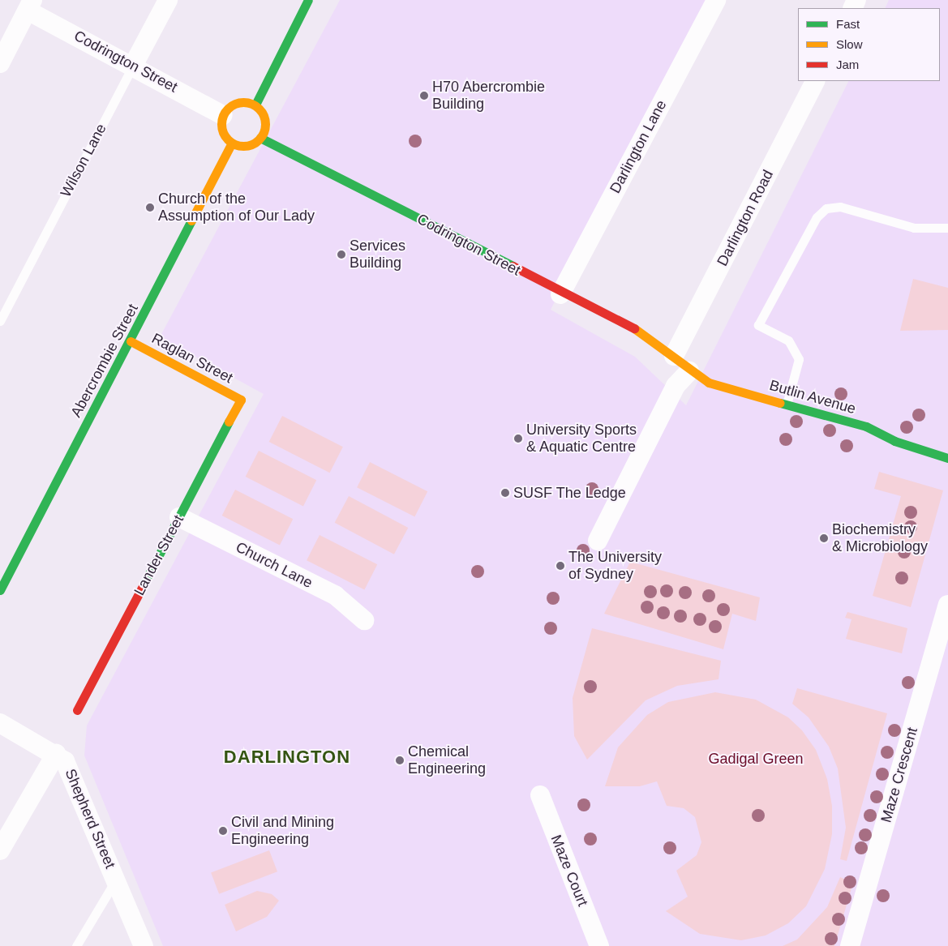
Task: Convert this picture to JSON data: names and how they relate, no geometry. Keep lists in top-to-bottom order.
{
  "streets": {
    "street": [
      "Codrington Street",
      "Darlington Lane",
      "Wilson Lane",
      "Darlington Road",
      "Raglan Street",
      "Abercrombie Street",
      "Butlin Avenue",
      "Lander Street",
      "Church Lane",
      "Maze Crescent",
      "Shepherd Street",
      "Maze Court"
    ]
  },
  "crossings": [
    ["Codrington Street", "Darlington Lane"],
    ["Codrington Street", "Wilson Lane"],
    ["Codrington Street", "Darlington Road"],
    ["Codrington Street", "Abercrombie Street"],
    ["Codrington Street", "Butlin Avenue"],
    ["Darlington Road", "Butlin Avenue"],
    ["Raglan Street", "Abercrombie Street"],
    ["Raglan Street", "Lander Street"],
    ["Lander Street", "Church Lane"]
  ],
  "districts": ["DARLINGTON"],
  "parks": ["Gadigal Green"],
  "places": [
    "H70 Abercrombie Building",
    "Church of the Assumption of Our Lady",
    "Services Building",
    "University Sports & Aquatic Centre",
    "SUSF The Ledge",
    "Biochemistry & Microbiology",
    "The University of Sydney",
    "Chemical Engineering",
    "Civil and Mining Engineering"
  ],
  "legend": ["Fast", "Slow", "Jam"]
}
